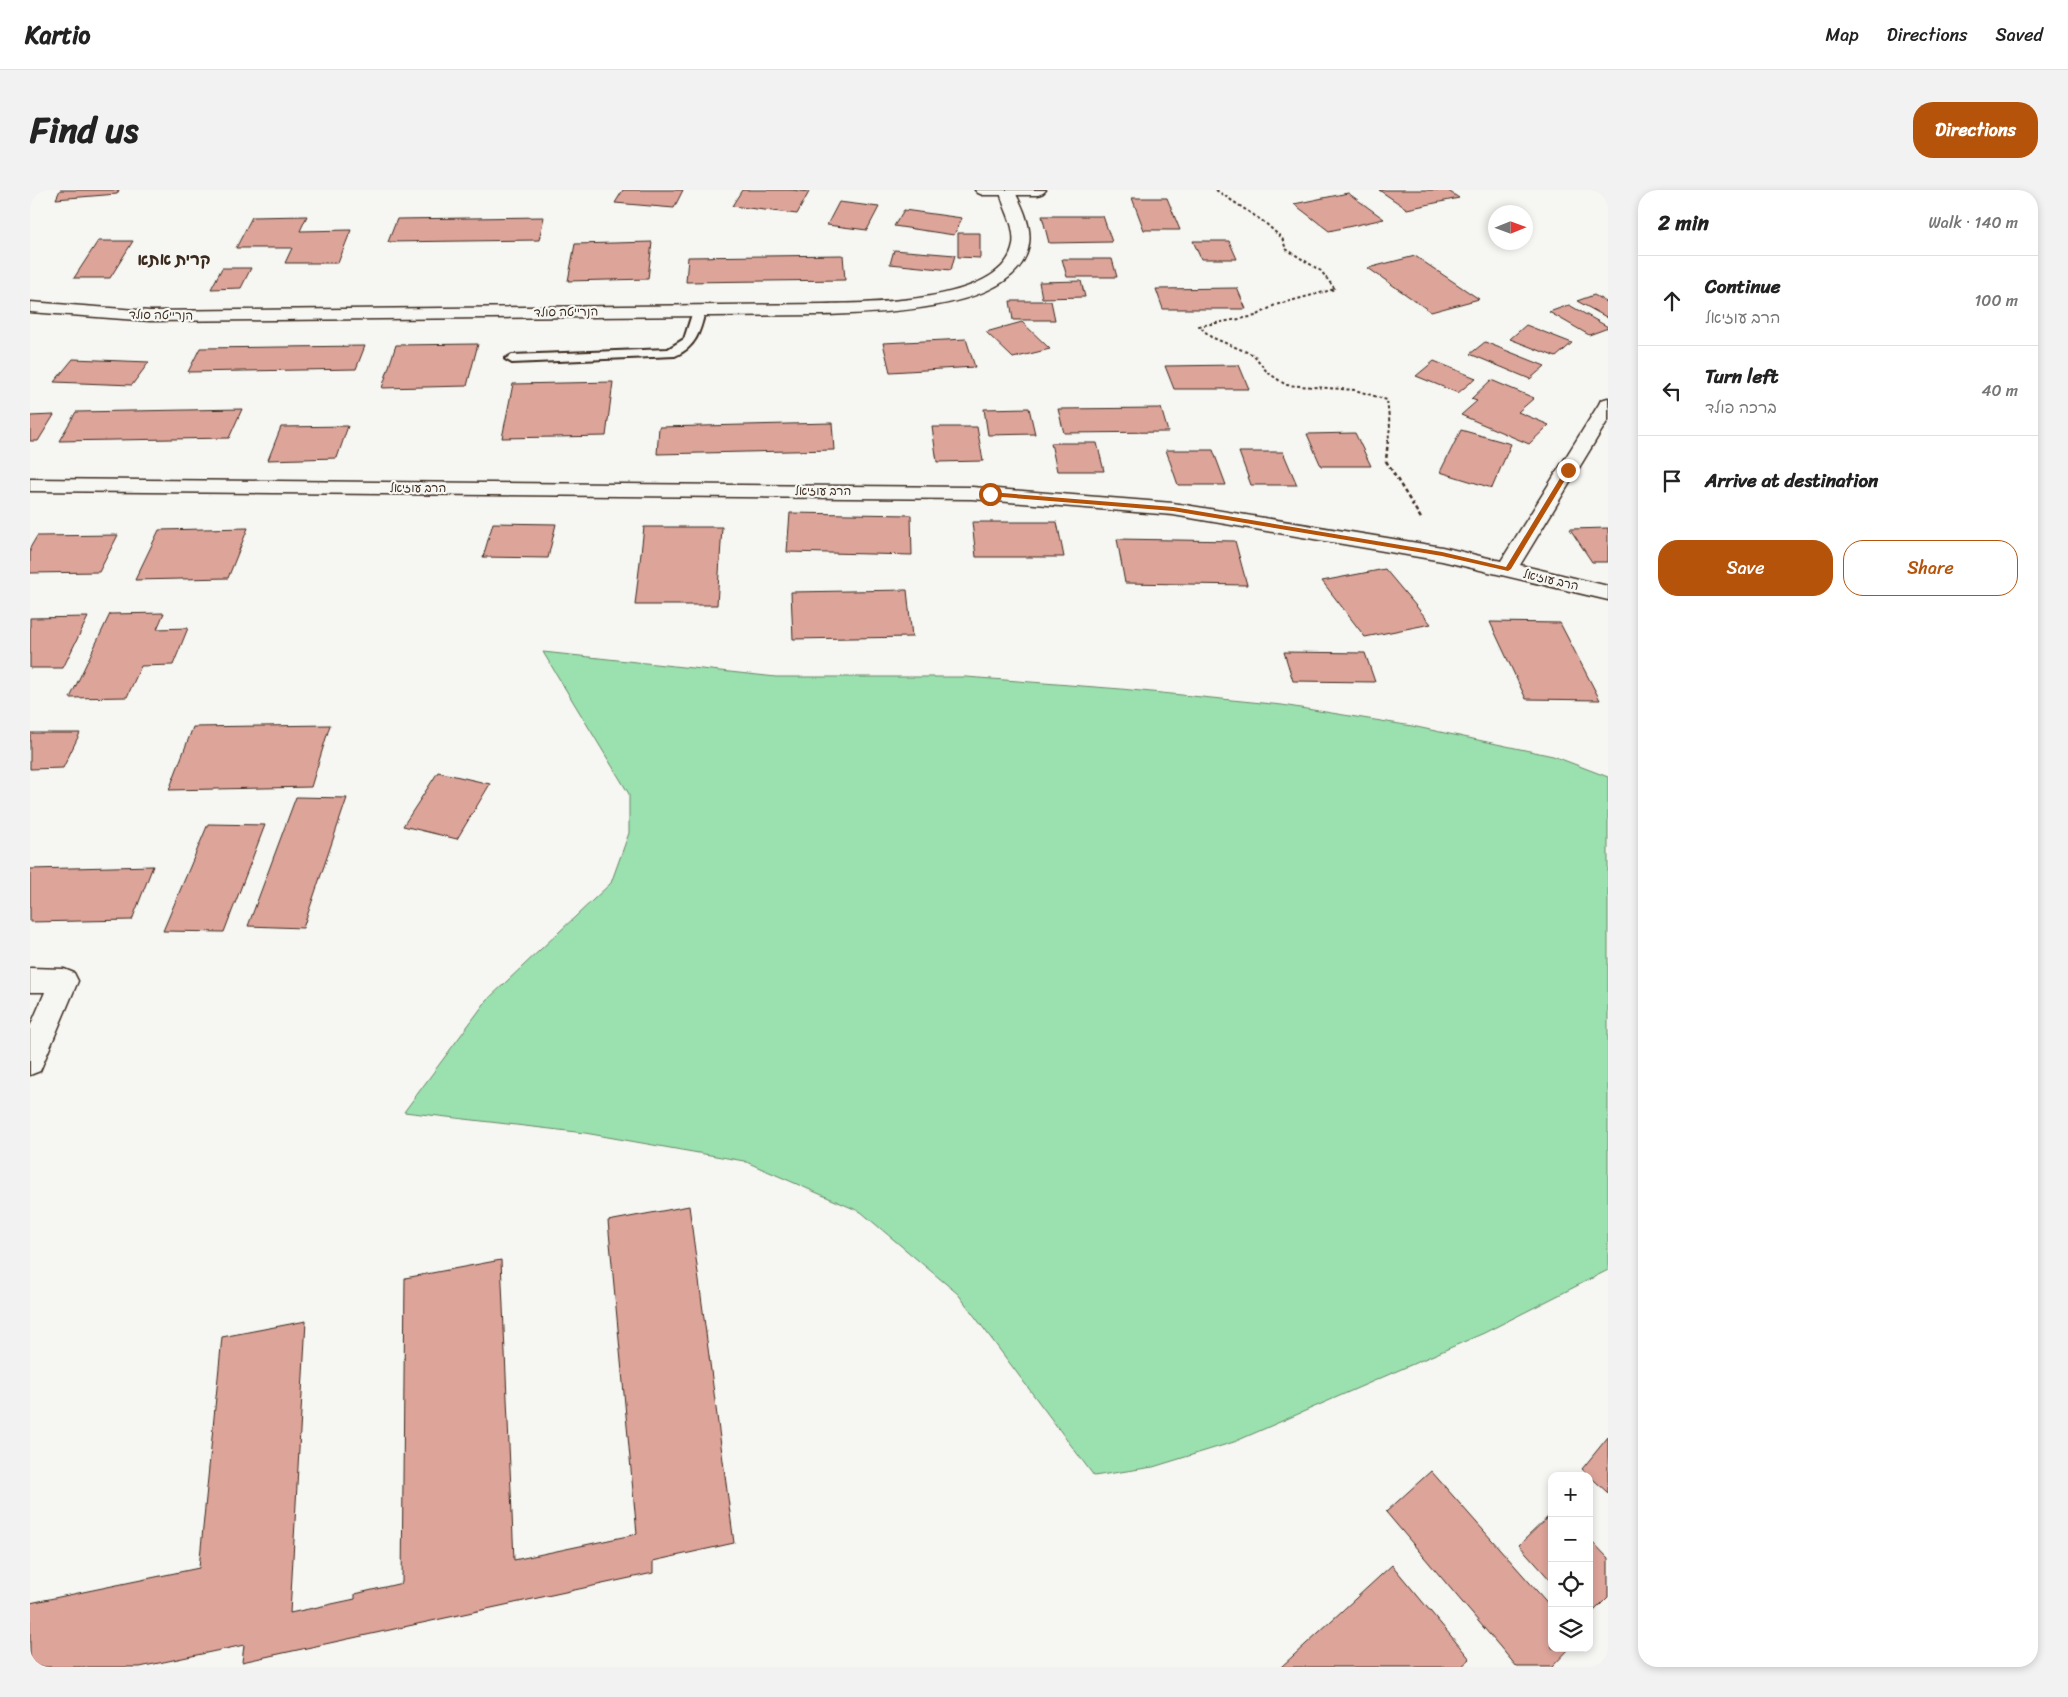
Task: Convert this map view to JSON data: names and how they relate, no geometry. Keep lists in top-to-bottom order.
{
  "streets": {
    "street": ["הנרייטה סולד", "הרב עוזיאל"]
  },
  "districts": ["קרית אתא"],
  "north": "right",
  "page": {
    "header": "Kartio",
    "nav": ["Map", "Directions", "Saved"],
    "title": "Find us",
    "buttons": [
      "Directions",
      ["Save", "Share"]
    ],
    "heading": ["2 min", "Walk · 140 m"],
    "list": [
      ["Continue", "הרב עוזיאל", "100 m"],
      ["Turn left", "ברכה פולד", "40 m"],
      "Arrive at destination"
    ],
    "map_buttons": ["+", "−"]
  }
}
